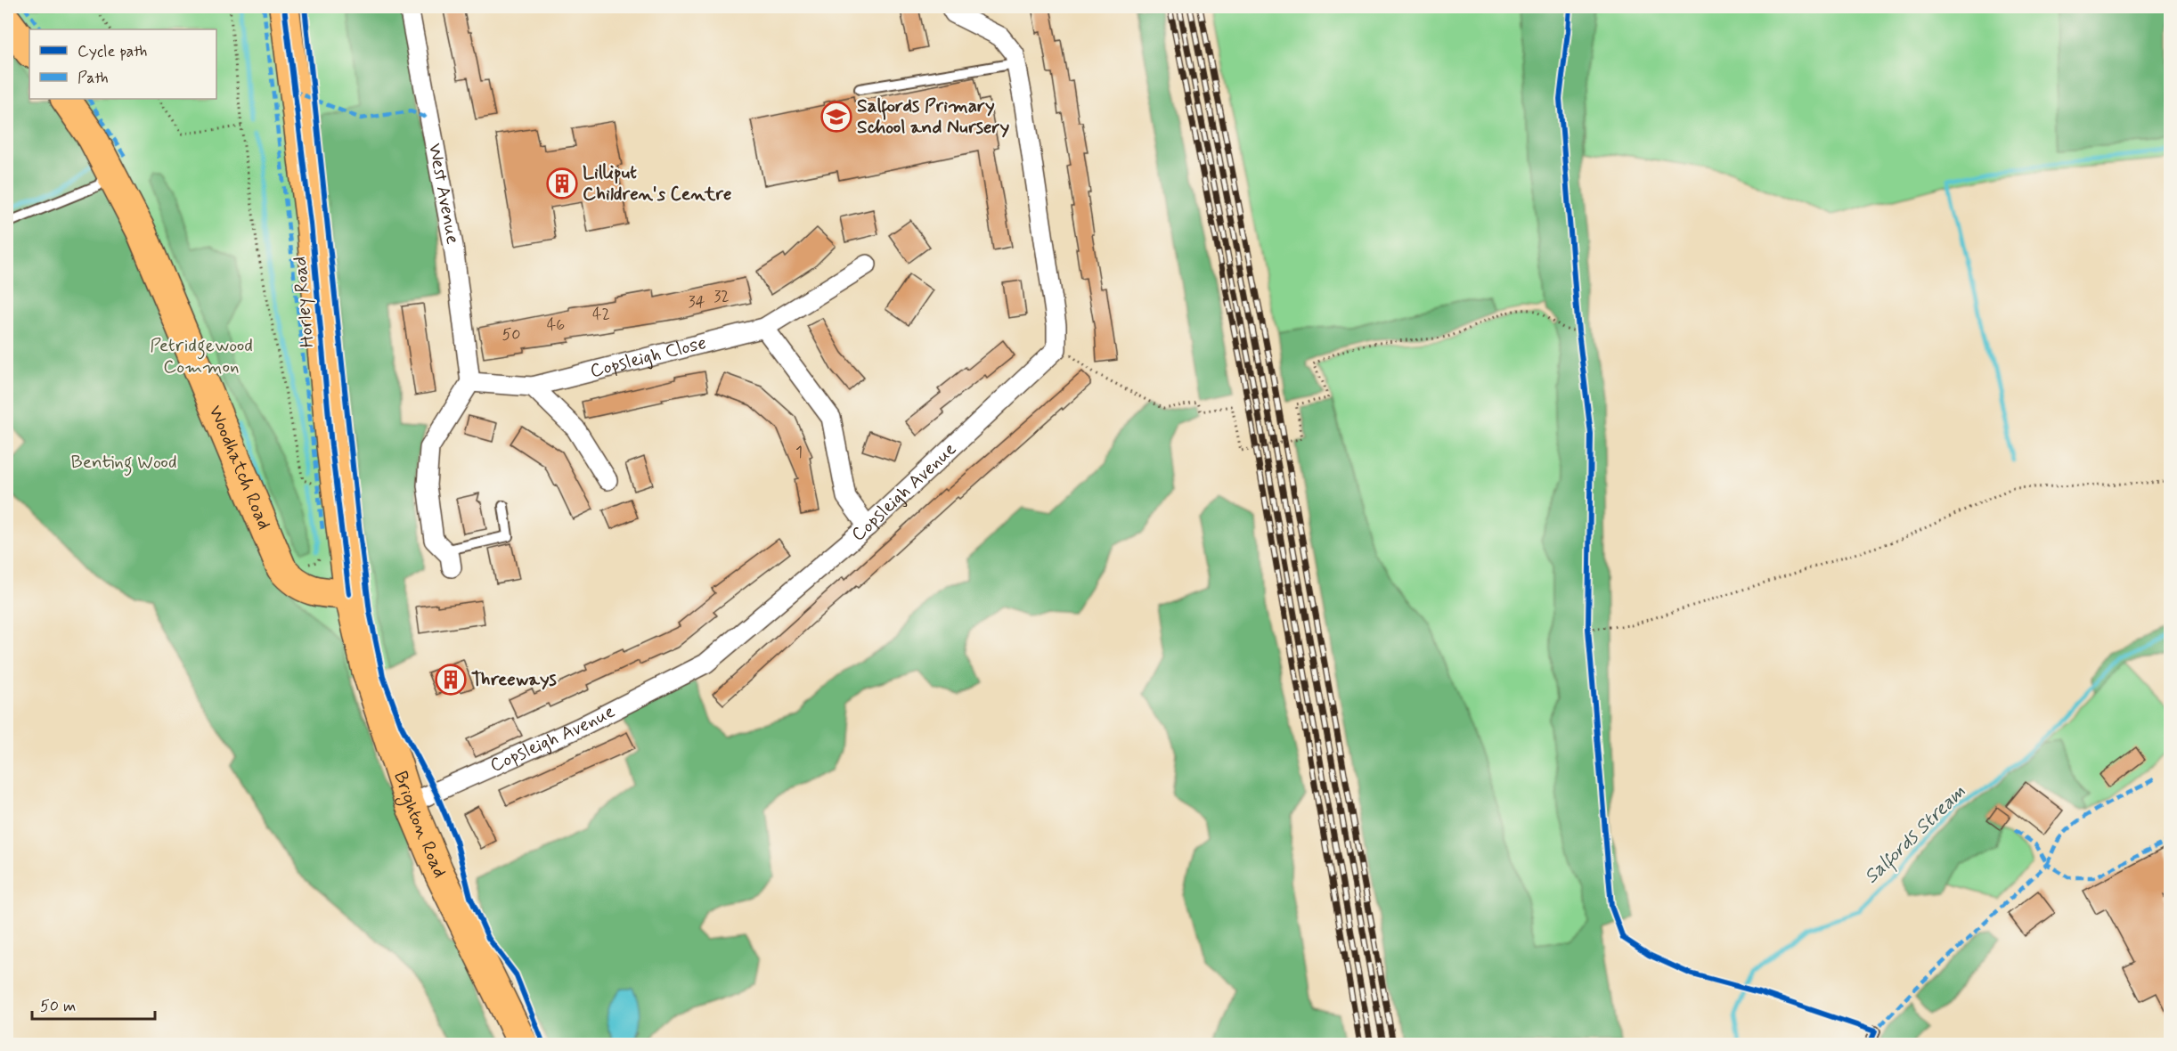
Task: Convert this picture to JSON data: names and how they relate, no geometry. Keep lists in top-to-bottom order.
{
  "streets": {
    "main road": ["Horley Road", "Woodhatch Road", "Brighton Road"],
    "street": ["West Avenue", "Copsleigh Close", "Copsleigh Avenue"]
  },
  "crossings": [
    ["West Avenue", "Copsleigh Close"],
    ["Horley Road", "Woodhatch Road"],
    ["Horley Road", "Brighton Road"],
    ["Woodhatch Road", "Brighton Road"],
    ["Copsleigh Avenue", "Brighton Road"]
  ],
  "water": ["Salfords Stream"],
  "parks": ["Petridgewood Common", "Benting Wood"],
  "places": {
    "school or university": ["Salfords Primary School and Nursery"],
    "building": ["Lilliput Children's Centre", "Threeways"]
  },
  "house_numbers": [
    "32",
    "34",
    "42",
    "46",
    "50",
    "1"
  ],
  "legend": ["Cycle path", "Path"],
  "scale_bar": "50 m"
}
